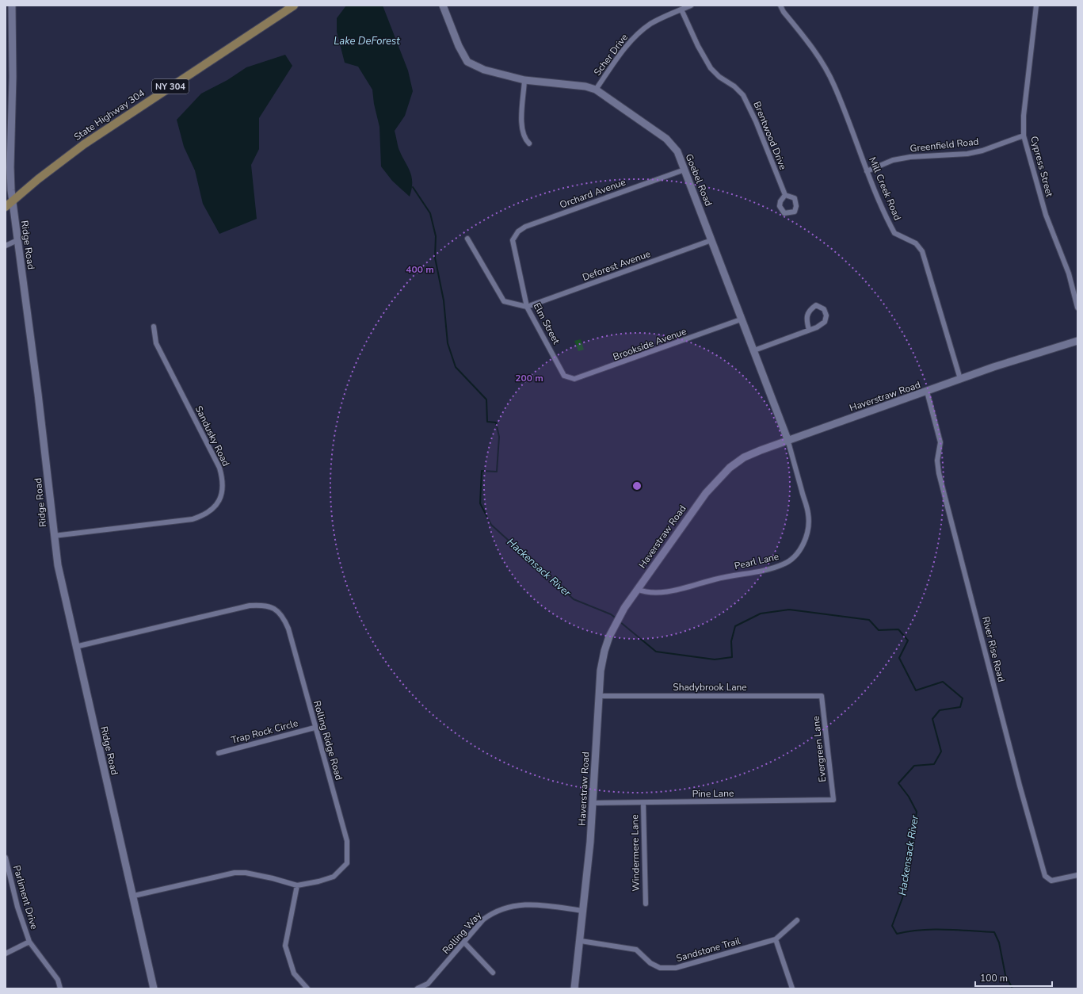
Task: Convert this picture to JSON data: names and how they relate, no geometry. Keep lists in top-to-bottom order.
{
  "streets": {
    "main road": ["NY 304", "State Highway 304"],
    "street": [
      "Scher Drive",
      "Brentwood Drive",
      "Greenfield Road",
      "Cypress Street",
      "Goebel Road",
      "Mill Creek Road",
      "Orchard Avenue",
      "Ridge Road",
      "Deforest Avenue",
      "Elm Street",
      "Brookside Avenue",
      "Haverstraw Road",
      "Sandusky Road",
      "Pearl Lane",
      "River Rise Road",
      "Shadybrook Lane",
      "Trap Rock Circle",
      "Rolling Ridge Road",
      "Evergreen Lane",
      "Pine Lane",
      "Windermere Lane",
      "Parliment Drive",
      "Rolling Way",
      "Sandstone Trail"
    ]
  },
  "crossings": [
    ["Scher Drive", "Brentwood Drive"],
    ["Scher Drive", "Goebel Road"],
    ["State Highway 304", "Ridge Road"],
    ["Greenfield Road", "Cypress Street"],
    ["Greenfield Road", "Mill Creek Road"],
    ["Goebel Road", "Orchard Avenue"],
    ["Goebel Road", "Deforest Avenue"],
    ["Goebel Road", "Brookside Avenue"],
    ["Goebel Road", "Haverstraw Road"],
    ["Goebel Road", "Pearl Lane"],
    ["Mill Creek Road", "Haverstraw Road"],
    ["Orchard Avenue", "Elm Street"],
    ["Ridge Road", "Sandusky Road"],
    ["Ridge Road", "Rolling Ridge Road"],
    ["Deforest Avenue", "Elm Street"],
    ["Elm Street", "Brookside Avenue"],
    ["Haverstraw Road", "Pearl Lane"],
    ["Haverstraw Road", "River Rise Road"],
    ["Haverstraw Road", "Shadybrook Lane"],
    ["Haverstraw Road", "Pine Lane"],
    ["Haverstraw Road", "Rolling Way"],
    ["Haverstraw Road", "Sandstone Trail"],
    ["Shadybrook Lane", "Evergreen Lane"],
    ["Trap Rock Circle", "Rolling Ridge Road"],
    ["Evergreen Lane", "Pine Lane"],
    ["Pine Lane", "Windermere Lane"]
  ],
  "water": ["Lake DeForest", "Hackensack River"],
  "scale_bar": "100 m",
  "rings": ["400 m", "200 m"]
}
